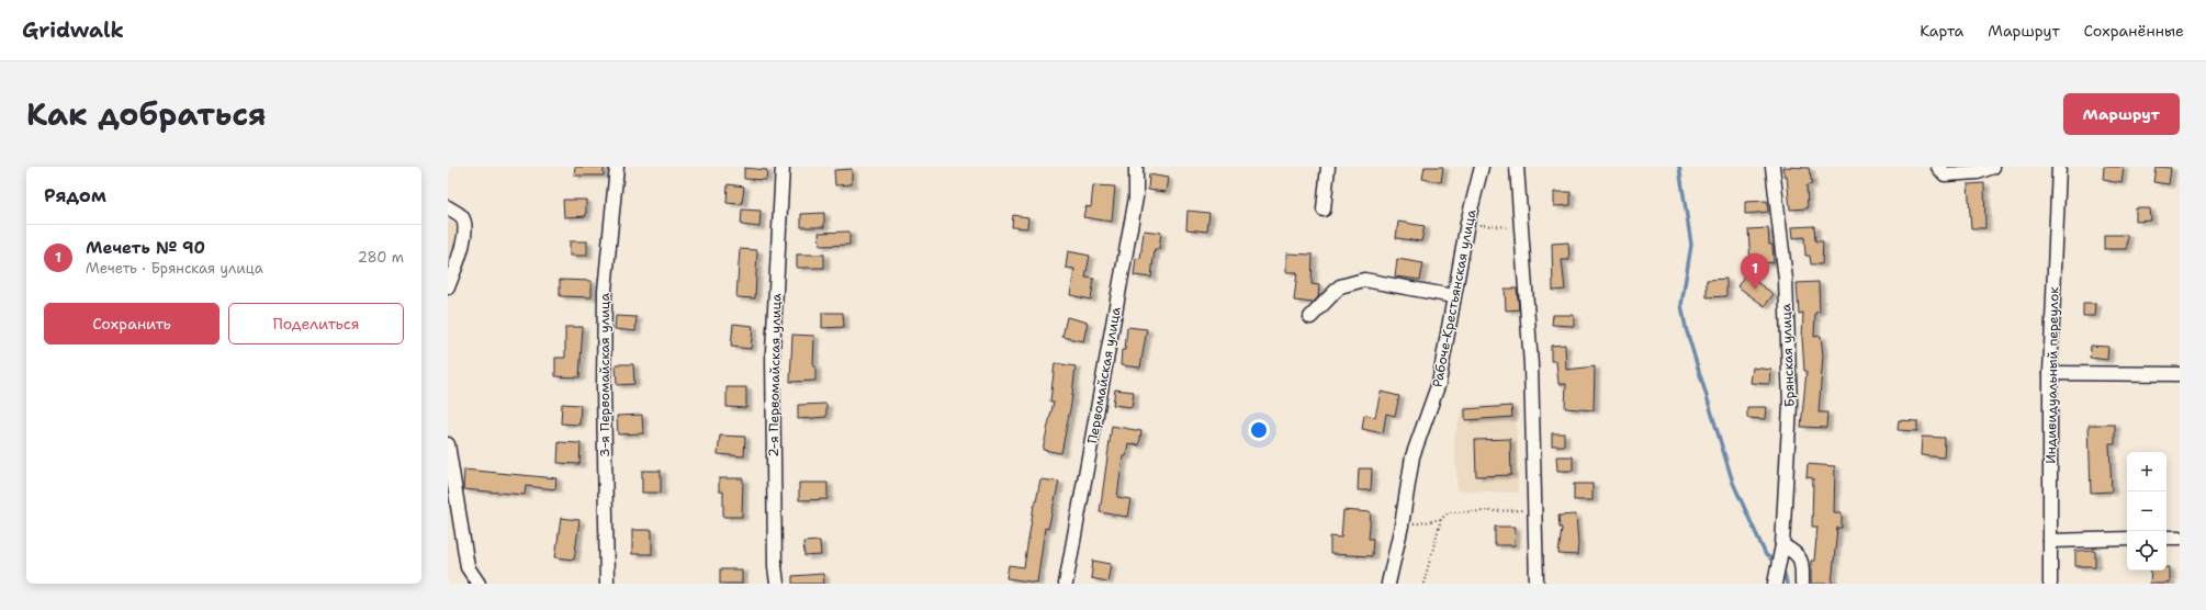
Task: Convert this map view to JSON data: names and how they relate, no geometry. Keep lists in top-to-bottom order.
{
  "streets": {
    "street": [
      "Рабоче-Крестьянская улица",
      "Брянская улица",
      "3-я Первомайская улица",
      "2-я Первомайская улица",
      "Первомайская улица",
      "Индивидуальный переулок"
    ]
  },
  "page": {
    "header": "Gridwalk",
    "nav": ["Карта", "Маршрут", "Сохранённые"],
    "title": "Как добраться",
    "buttons": [
      "Маршрут",
      ["Сохранить", "Поделиться"]
    ],
    "heading": "Рядом",
    "list": [
      {
        "mark": "1",
        "name": "Мечеть № 90",
        "note": "Мечеть · Брянская улица",
        "value": "280 m"
      }
    ],
    "pins": "1",
    "map_buttons": ["+", "−"]
  }
}
